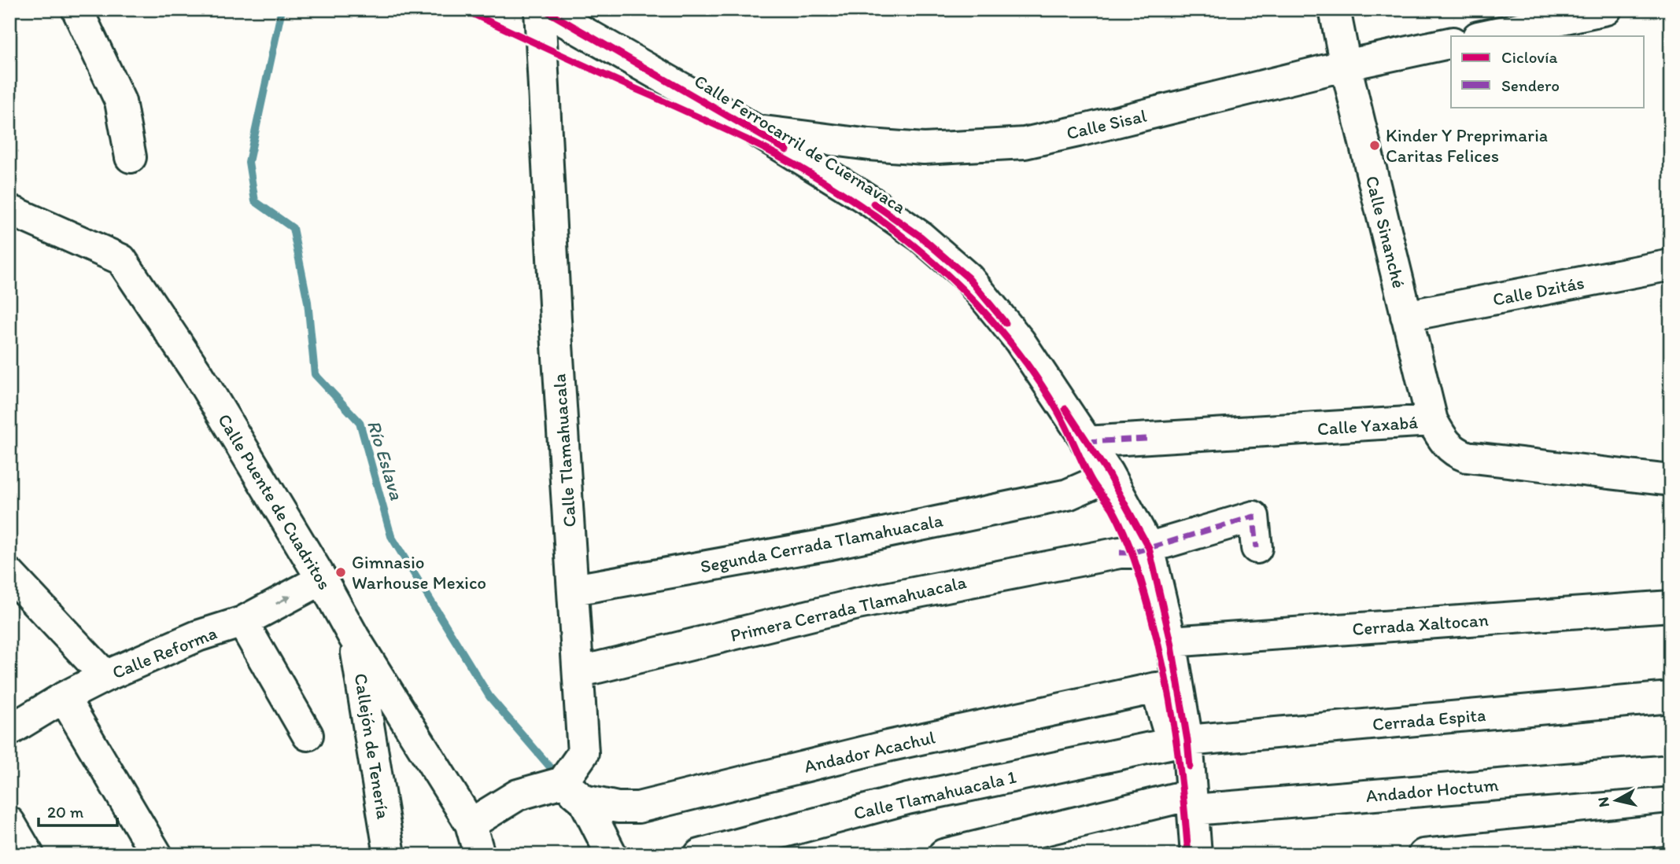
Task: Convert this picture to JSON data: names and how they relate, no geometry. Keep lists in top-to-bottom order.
{
  "streets": {
    "street": [
      "Calle Sisal",
      "Calle Ferrocarril de Cuernavaca",
      "Calle Sinanché",
      "Calle Dzitás",
      "Calle Yaxabá",
      "Calle Tlamahuacala",
      "Calle Puente de Cuadritos",
      "Segunda Cerrada Tlamahuacala",
      "Primera Cerrada Tlamahuacala",
      "Cerrada Xaltocan",
      "Calle Reforma",
      "Cerrada Espita",
      "Callejón de Tenería",
      "Andador Acachul",
      "Andador Hoctum",
      "Calle Tlamahuacala 1"
    ]
  },
  "crossings": [
    ["Calle Sisal", "Calle Ferrocarril de Cuernavaca"],
    ["Calle Sisal", "Calle Sinanché"],
    ["Calle Ferrocarril de Cuernavaca", "Calle Yaxabá"],
    ["Calle Ferrocarril de Cuernavaca", "Segunda Cerrada Tlamahuacala"],
    ["Calle Ferrocarril de Cuernavaca", "Primera Cerrada Tlamahuacala"],
    ["Calle Ferrocarril de Cuernavaca", "Cerrada Xaltocan"],
    ["Calle Ferrocarril de Cuernavaca", "Cerrada Espita"],
    ["Calle Ferrocarril de Cuernavaca", "Andador Acachul"],
    ["Calle Ferrocarril de Cuernavaca", "Andador Hoctum"],
    ["Calle Ferrocarril de Cuernavaca", "Calle Tlamahuacala 1"],
    ["Calle Sinanché", "Calle Dzitás"],
    ["Calle Sinanché", "Calle Yaxabá"],
    ["Calle Tlamahuacala", "Segunda Cerrada Tlamahuacala"],
    ["Calle Tlamahuacala", "Primera Cerrada Tlamahuacala"],
    ["Calle Tlamahuacala", "Andador Acachul"],
    ["Calle Puente de Cuadritos", "Calle Reforma"],
    ["Calle Puente de Cuadritos", "Callejón de Tenería"],
    ["Cerrada Espita", "Calle Tlamahuacala 1"]
  ],
  "water": ["Río Eslava"],
  "places": ["Kinder Y Preprimaria Caritas Felices", "Gimnasio Warhouse Mexico"],
  "legend": ["Ciclovía", "Sendero"],
  "scale_bar": "20 m",
  "north": "left"
}
